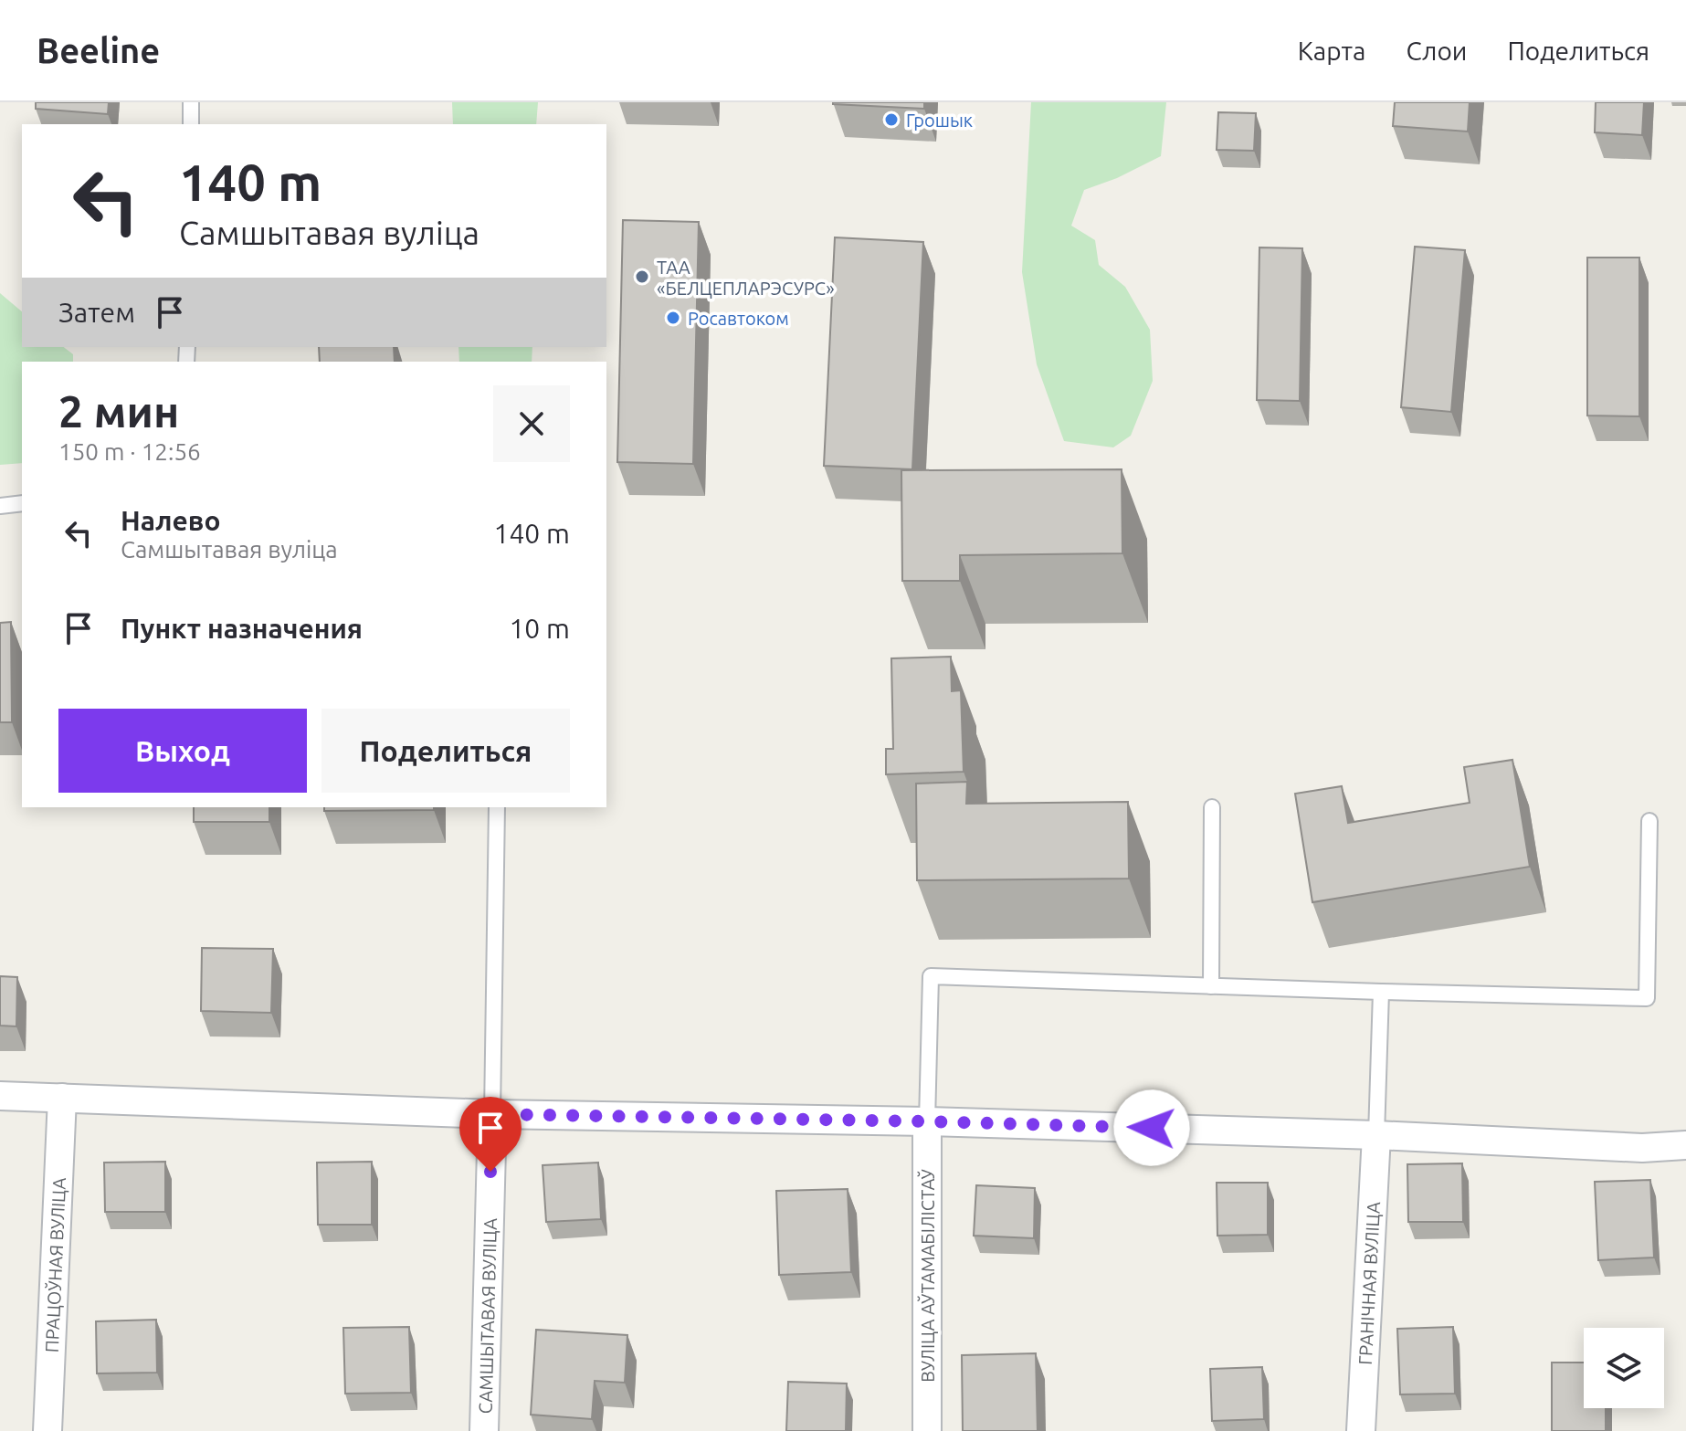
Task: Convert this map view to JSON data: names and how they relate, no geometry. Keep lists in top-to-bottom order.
{
  "streets": {
    "street": [
      "ПРАЦОЎНАЯ ВУЛІЦА",
      "ВУЛІЦА АЎТАМАБІЛІСТАЎ",
      "ГРАНІЧНАЯ ВУЛІЦА",
      "САМШЫТАВАЯ ВУЛІЦА"
    ]
  },
  "places": ["Грошык", "ТАА «БЕЛЦЕПЛАРЭСУРС»", "Росавтоком"],
  "page": {
    "header": "Beeline",
    "nav": ["Карта", "Слои", "Поделиться"],
    "turn": ["140 m", "Самшытавая вуліца"],
    "then": "Затем",
    "heading": ["2 мин", "150 m · 12:56"],
    "list": [
      {
        "name": "Налево",
        "note": "Самшытавая вуліца",
        "value": "140 m"
      },
      {
        "name": "Пункт назначения",
        "value": "10 m"
      }
    ],
    "buttons": ["Выход", "Поделиться"]
  }
}
